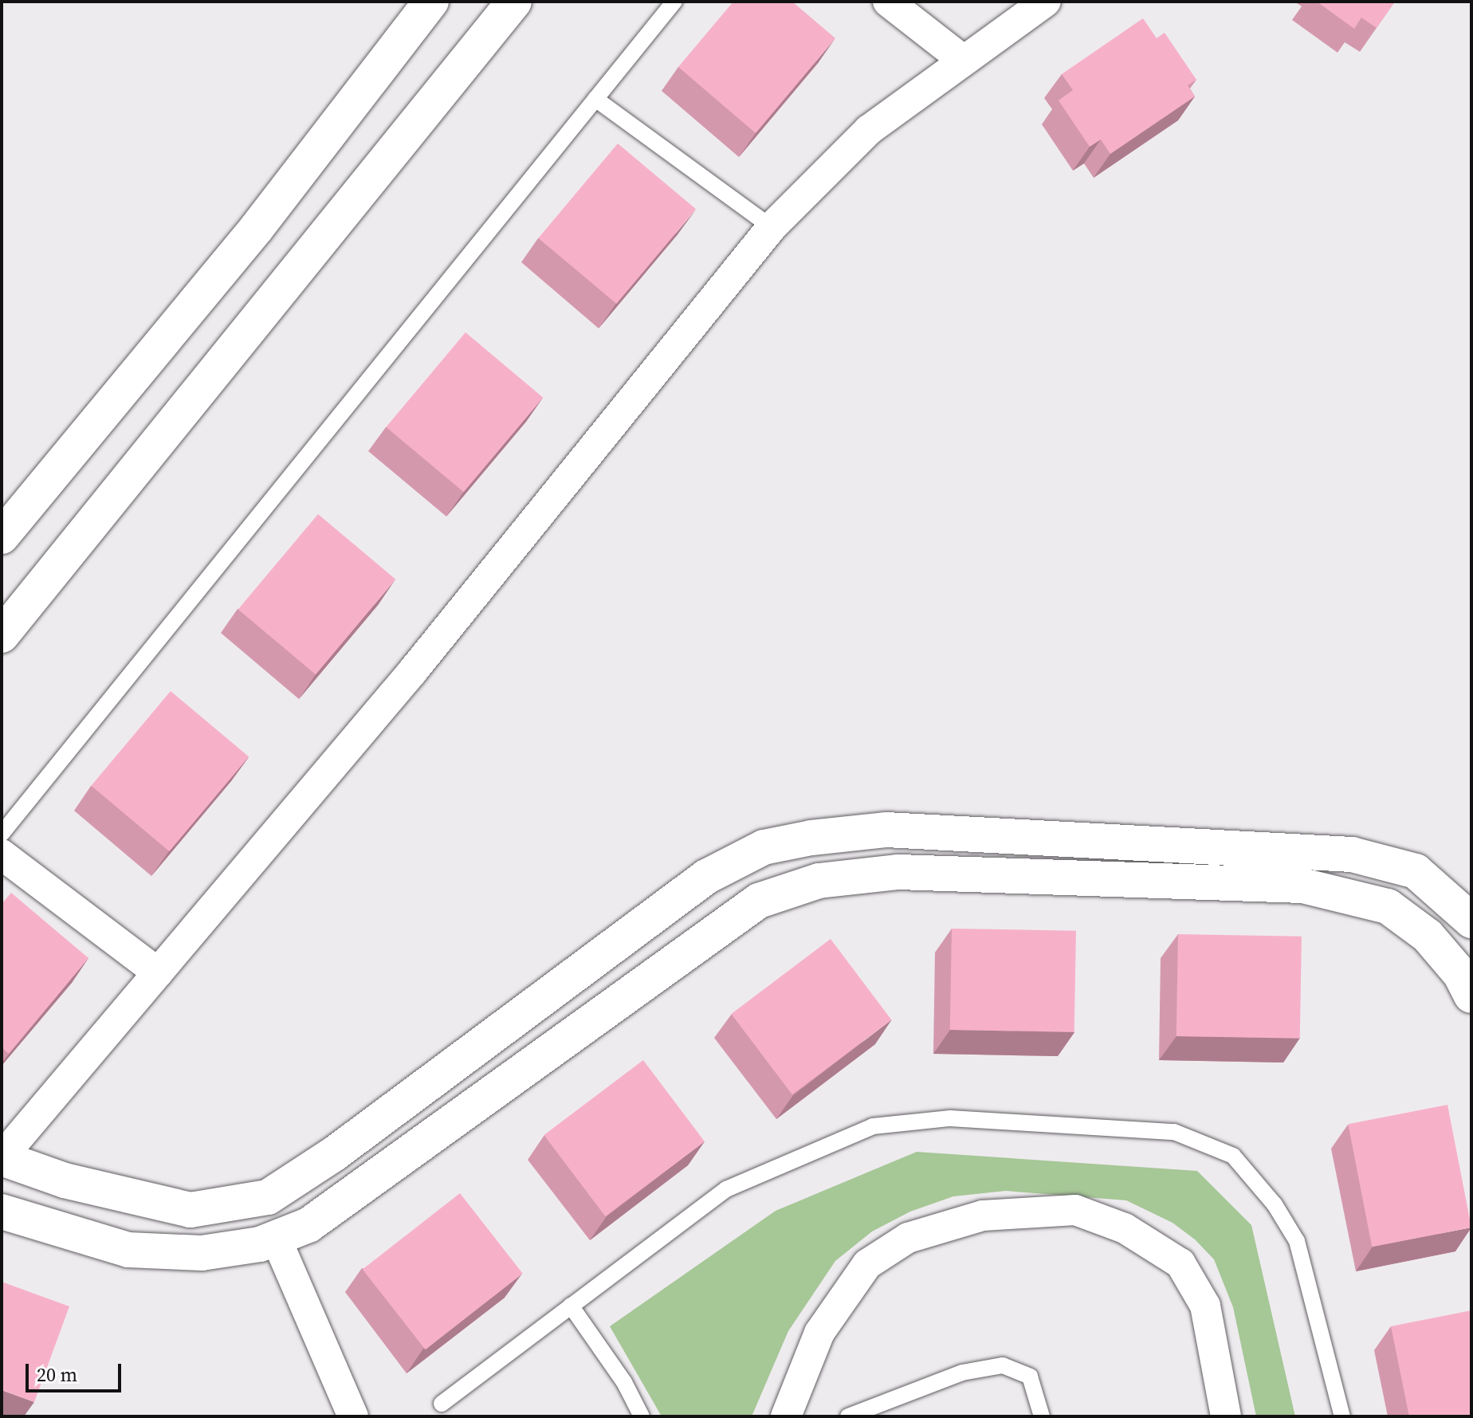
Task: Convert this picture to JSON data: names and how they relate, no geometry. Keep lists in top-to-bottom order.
{
  "scale_bar": "20 m"
}
